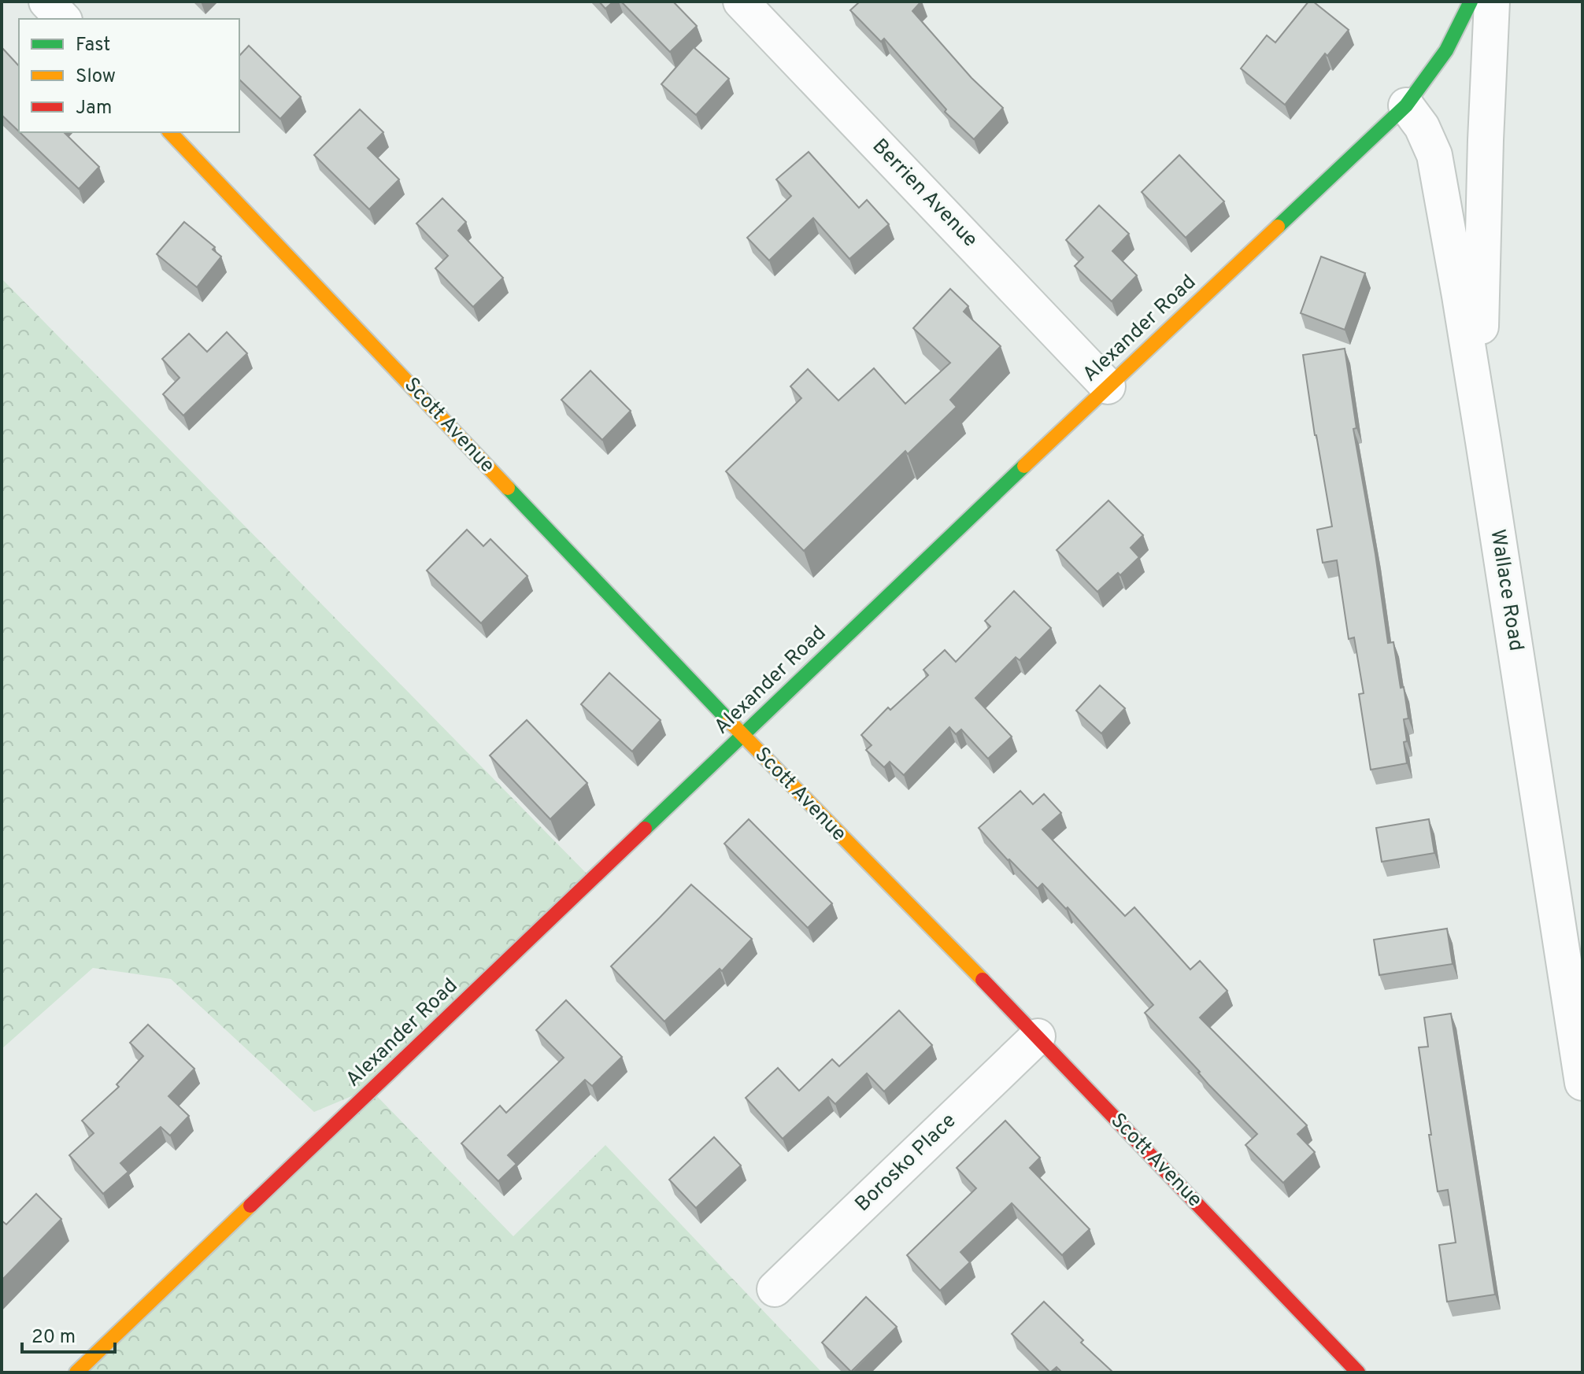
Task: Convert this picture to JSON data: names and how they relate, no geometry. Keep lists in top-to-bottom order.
{
  "streets": {
    "street": [
      "Berrien Avenue",
      "Alexander Road",
      "Scott Avenue",
      "Wallace Road",
      "Borosko Place"
    ]
  },
  "crossings": [
    ["Berrien Avenue", "Alexander Road"],
    ["Alexander Road", "Scott Avenue"],
    ["Alexander Road", "Wallace Road"],
    ["Scott Avenue", "Borosko Place"]
  ],
  "legend": ["Fast", "Slow", "Jam"],
  "scale_bar": "20 m"
}
